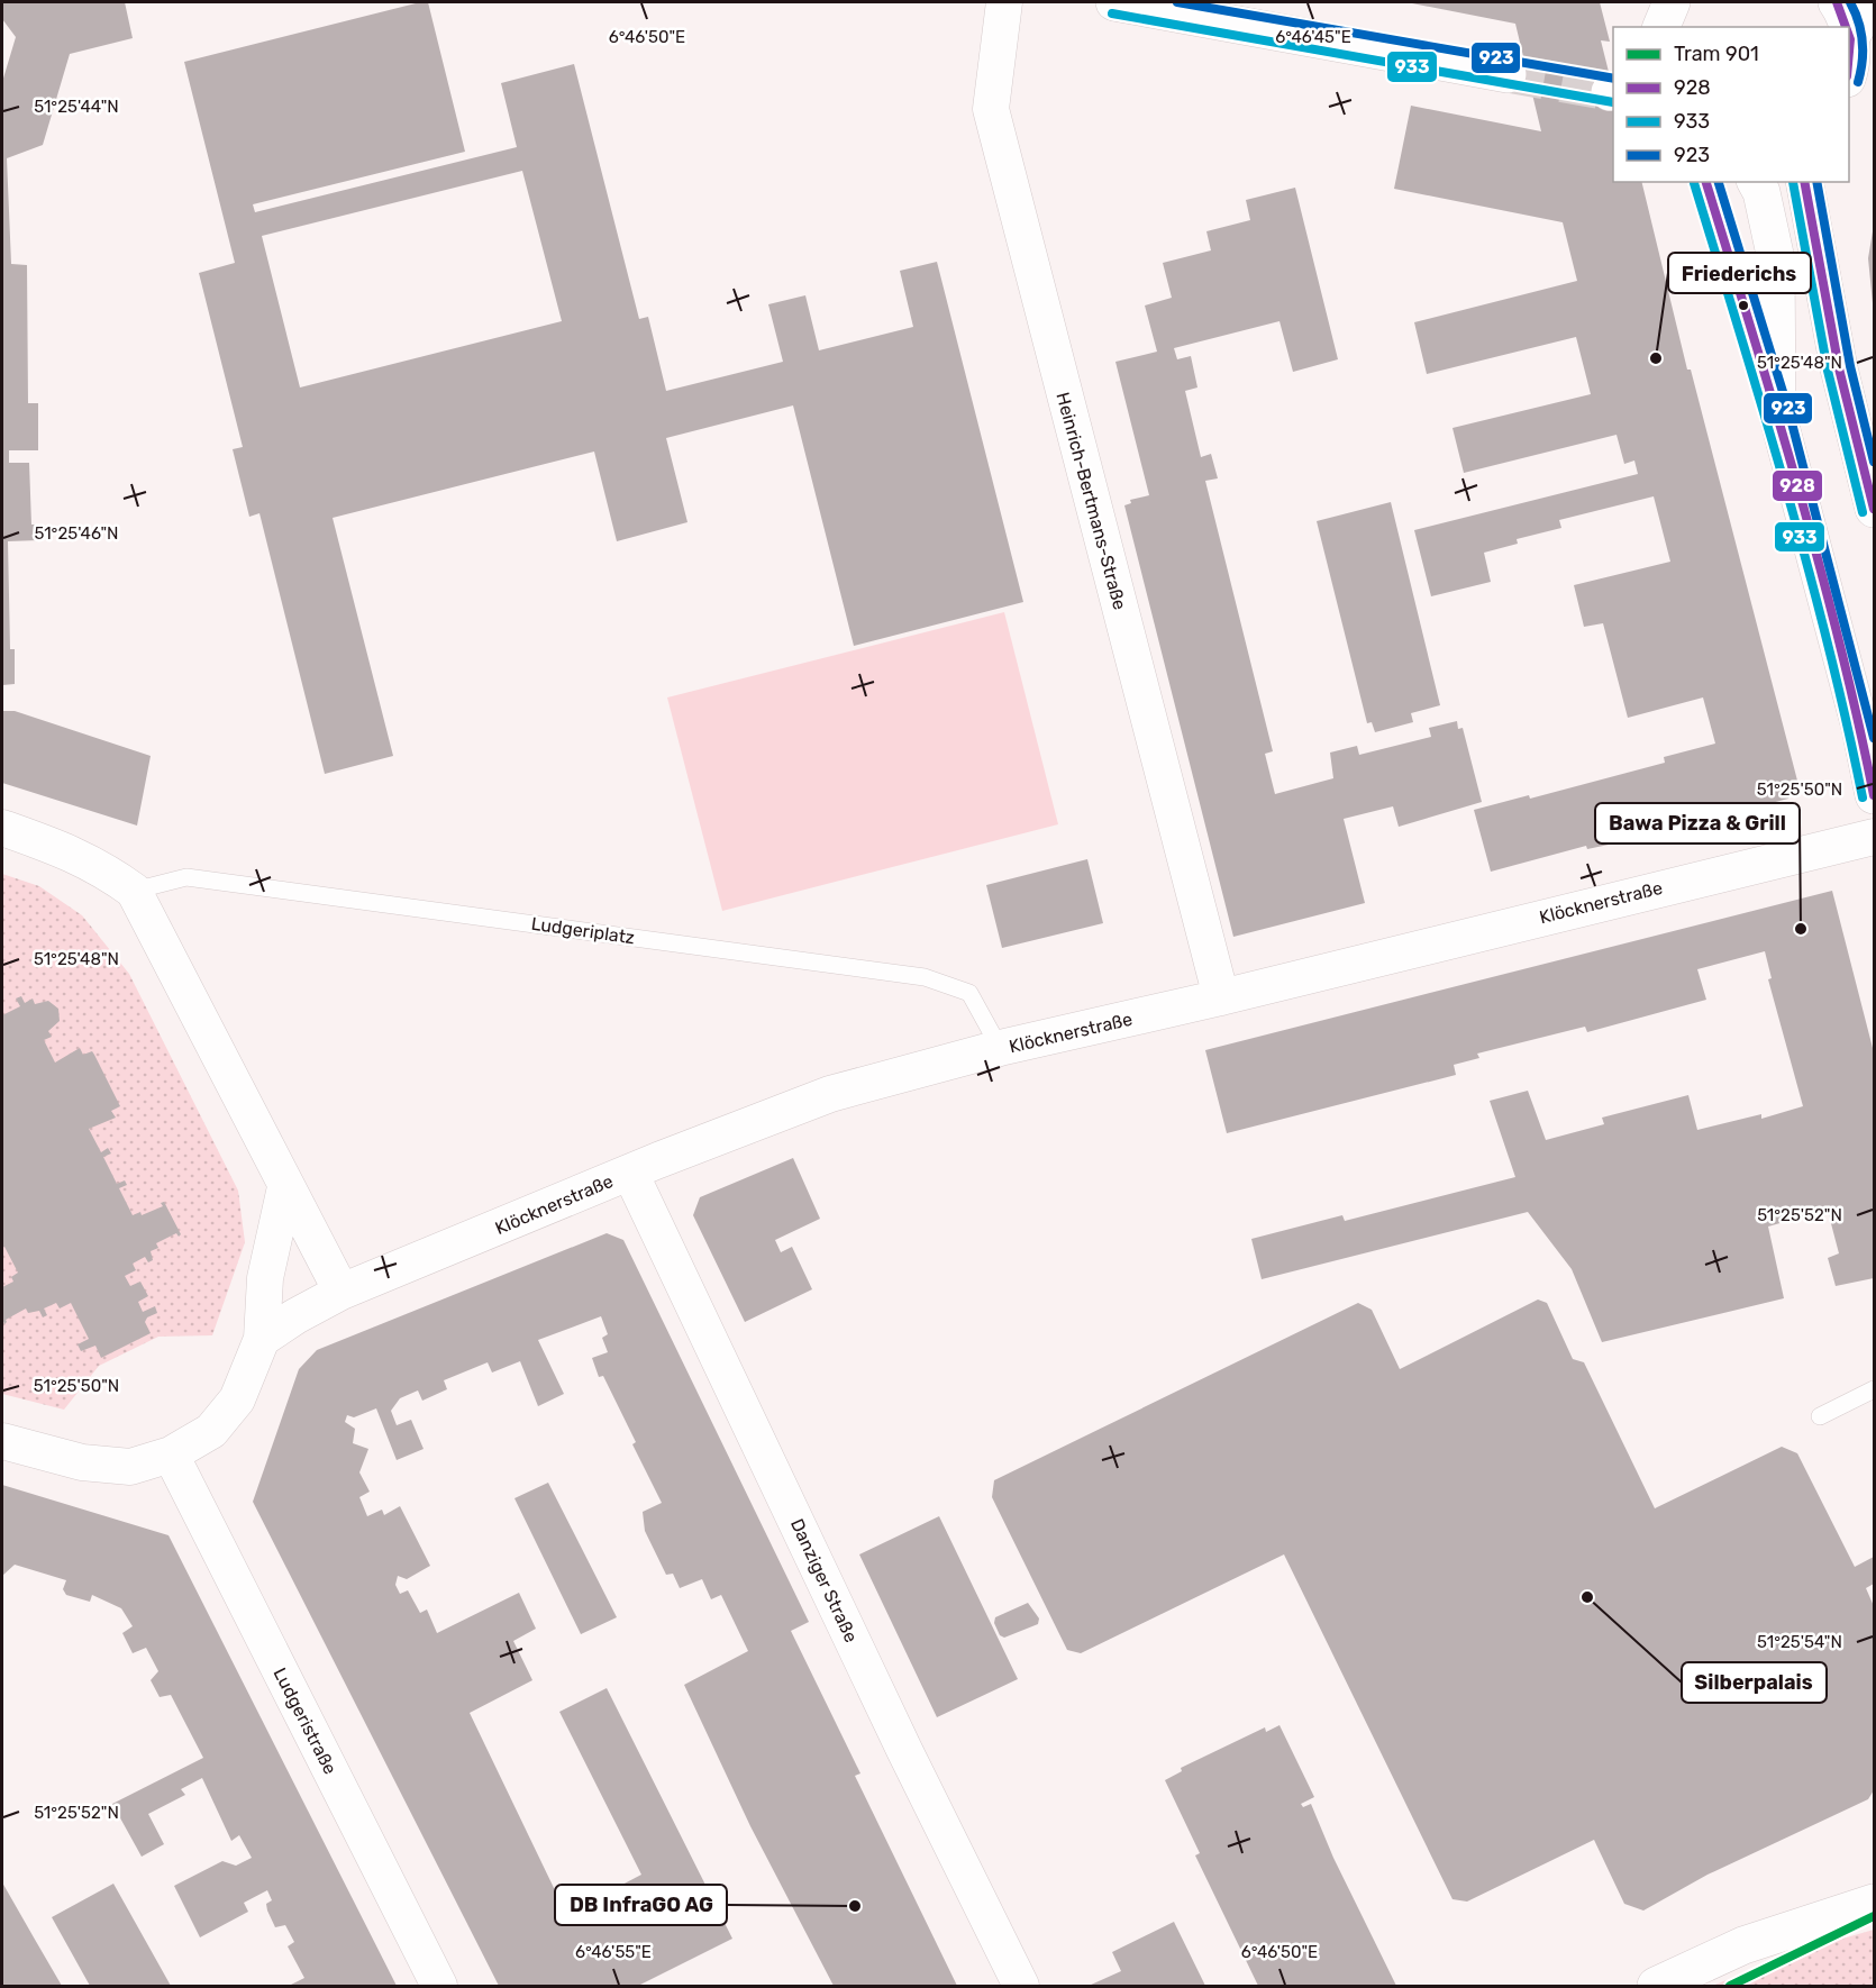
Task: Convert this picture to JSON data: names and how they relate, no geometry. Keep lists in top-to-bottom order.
{
  "streets": {
    "street": [
      "Heinrich-Bertmans-Straße",
      "Klöcknerstraße",
      "Danziger Straße",
      "Ludgeristraße"
    ],
    "lane": ["Ludgeriplatz"]
  },
  "crossings": [
    ["Heinrich-Bertmans-Straße", "Klöcknerstraße"],
    ["Klöcknerstraße", "Ludgeriplatz"],
    ["Klöcknerstraße", "Danziger Straße"]
  ],
  "places": [
    "Friederichs",
    "Bawa Pizza & Grill",
    "Silberpalais",
    "DB InfraGO AG"
  ],
  "lines": [
    "transit line 928",
    "transit line 923",
    "transit line 933",
    "tram line 901"
  ],
  "legend": [
    "Tram 901",
    "928",
    "933",
    "923"
  ],
  "coordinates": [
    "6°46'50\"E",
    "6°46'45\"E",
    "51°25'44\"N",
    "51°25'48\"N",
    "51°25'46\"N",
    "51°25'50\"N",
    "51°25'52\"N",
    "51°25'54\"N",
    "6°46'55\"E"
  ]
}
